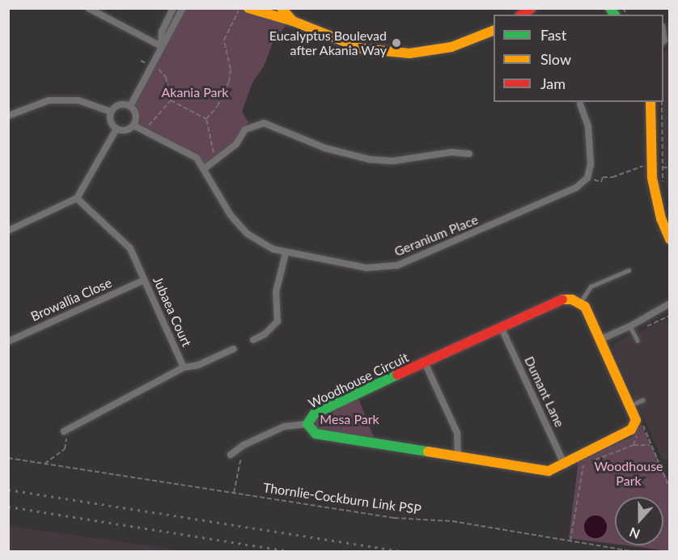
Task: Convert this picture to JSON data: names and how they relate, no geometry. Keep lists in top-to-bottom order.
{
  "streets": {
    "street": [
      "Geranium Place",
      "Browallia Close",
      "Jubaea Court",
      "Woodhouse Circuit",
      "Dumant Lane"
    ],
    "path": ["Thornlie-Cockburn Link PSP"]
  },
  "crossings": [
    ["Browallia Close", "Jubaea Court"],
    ["Woodhouse Circuit", "Dumant Lane"]
  ],
  "parks": ["Akania Park", "Mesa Park", "Woodhouse Park"],
  "places": ["Eucalyptus Boulevad after Akania Way"],
  "legend": ["Fast", "Slow", "Jam"],
  "north": "bottom"
}
